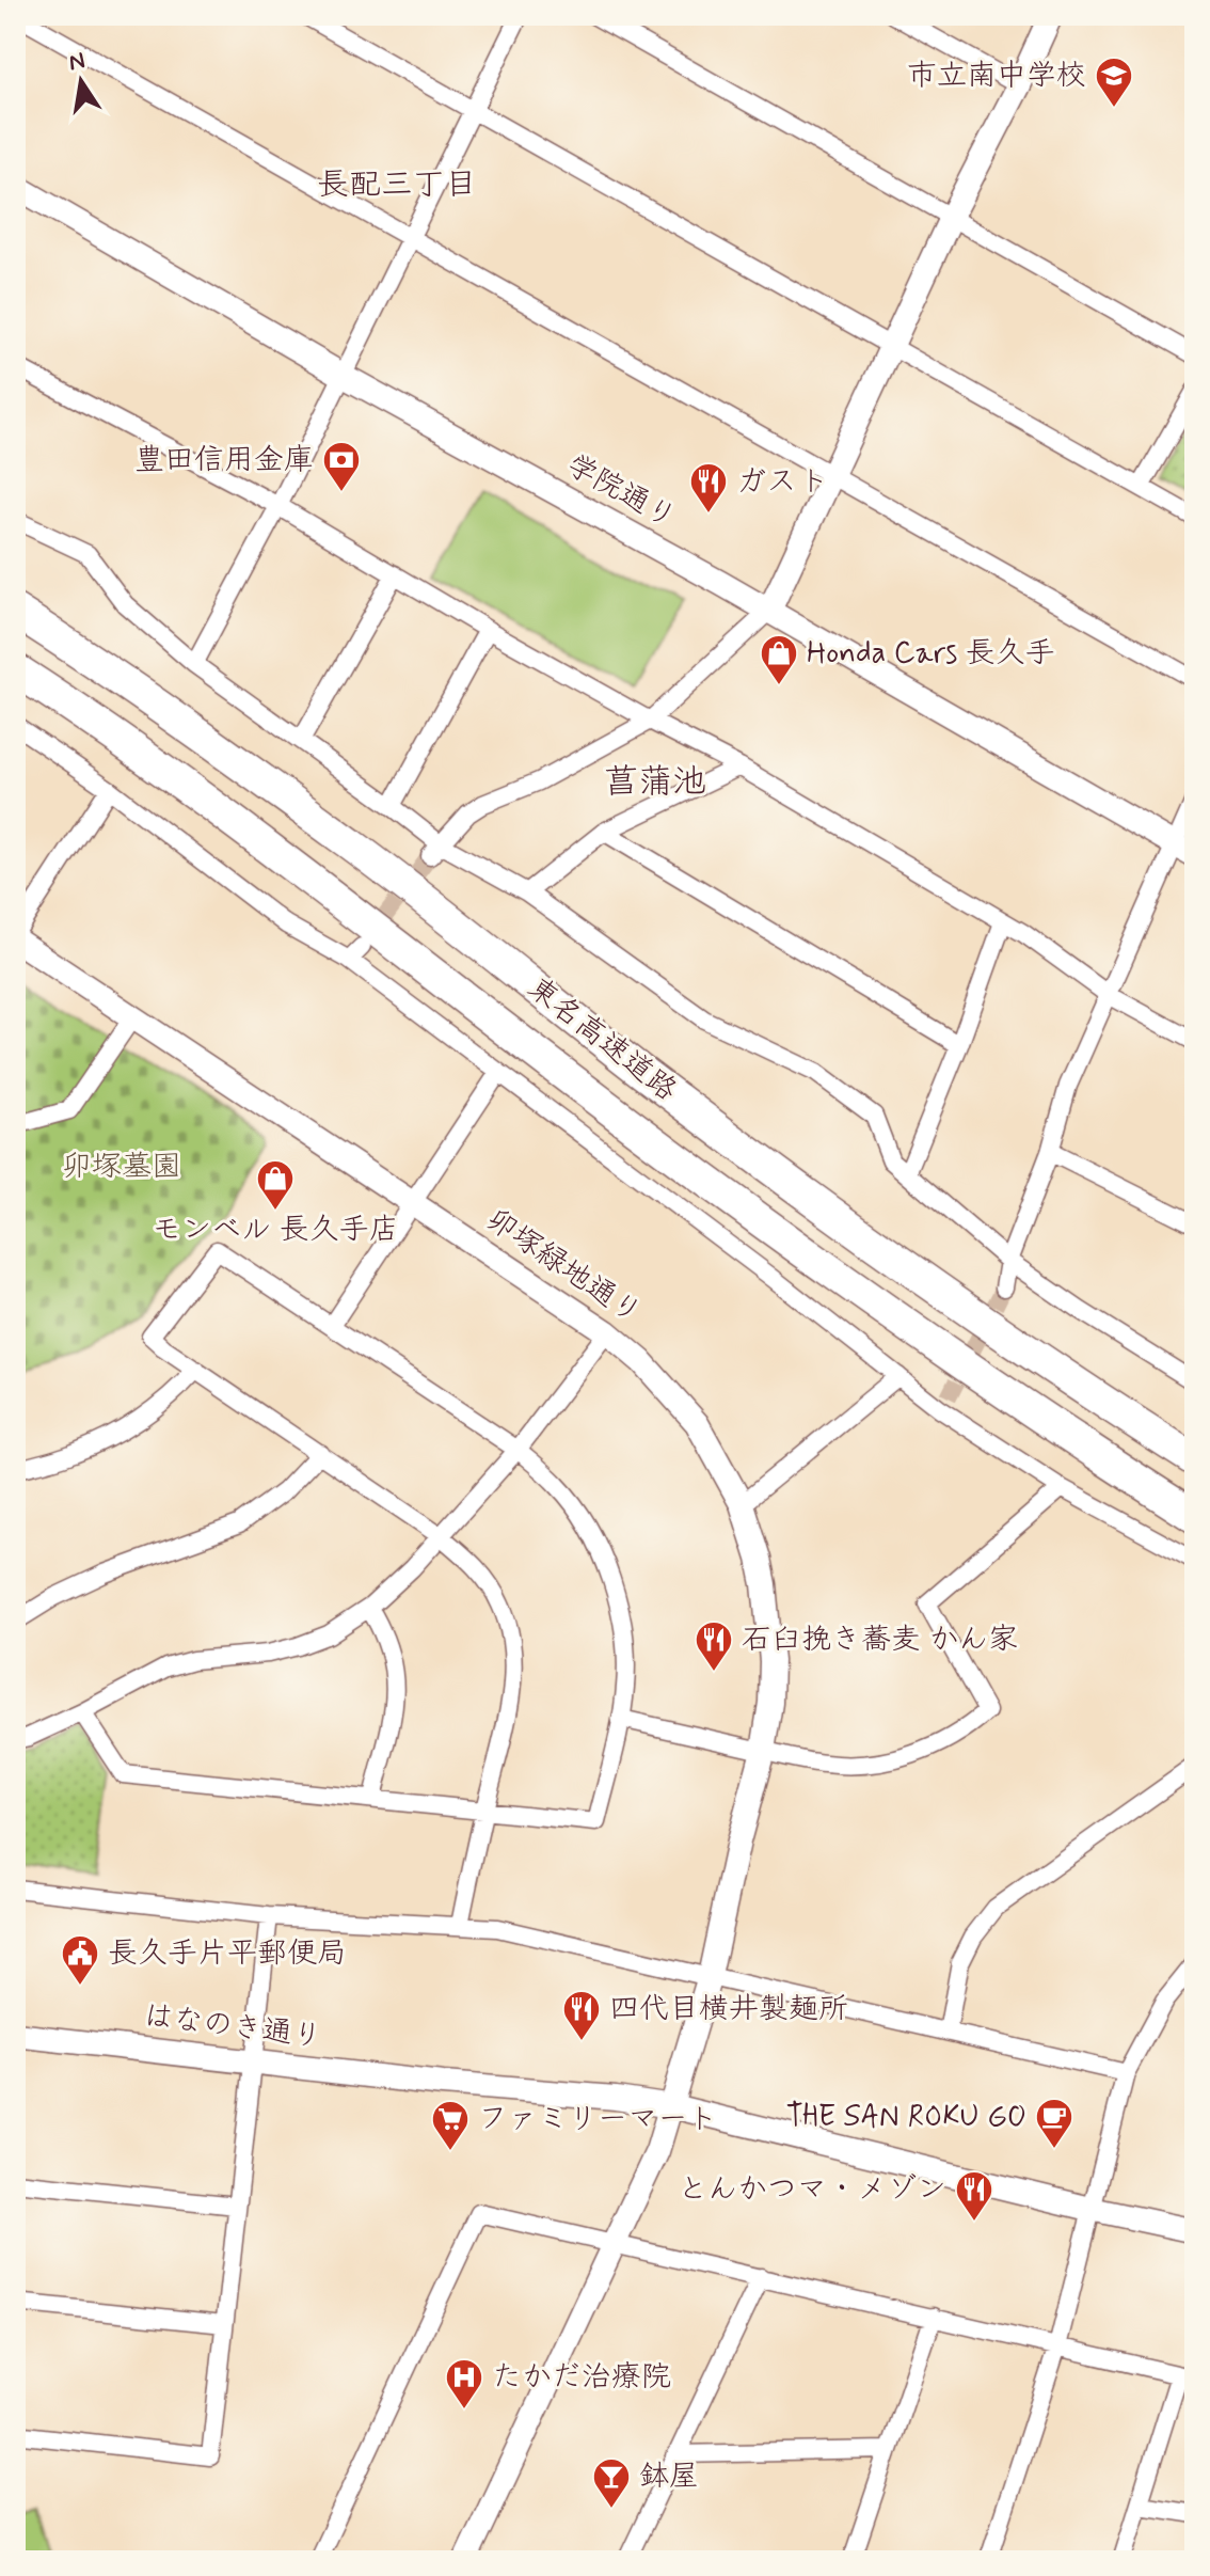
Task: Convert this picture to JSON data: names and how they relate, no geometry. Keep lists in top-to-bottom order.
{
  "streets": {
    "highway": ["東名高速道路"],
    "street": ["学院通り", "卯塚緑地通り", "はなのき通り"]
  },
  "crossings": [
    ["卯塚緑地通り", "はなのき通り"]
  ],
  "districts": ["長配三丁目", "菖蒲池"],
  "parks": ["卯塚墓園"],
  "places": {
    "school or university": ["市立南中学校"],
    "bank": ["豊田信用金庫"],
    "restaurant": [
      "ガスト",
      "石臼挽き蕎麦 かん家",
      "四代目横井製麺所",
      "とんかつマ・メゾン"
    ],
    "shop": ["Honda Cars 長久手", "モンベル 長久手店"],
    "public building": ["長久手片平郵便局"],
    "cafe": ["THE SAN ROKU GO"],
    "supermarket": ["ファミリーマート"],
    "hospital": ["たかだ治療院"],
    "bar": ["鉢屋"]
  },
  "north": "top"
}
